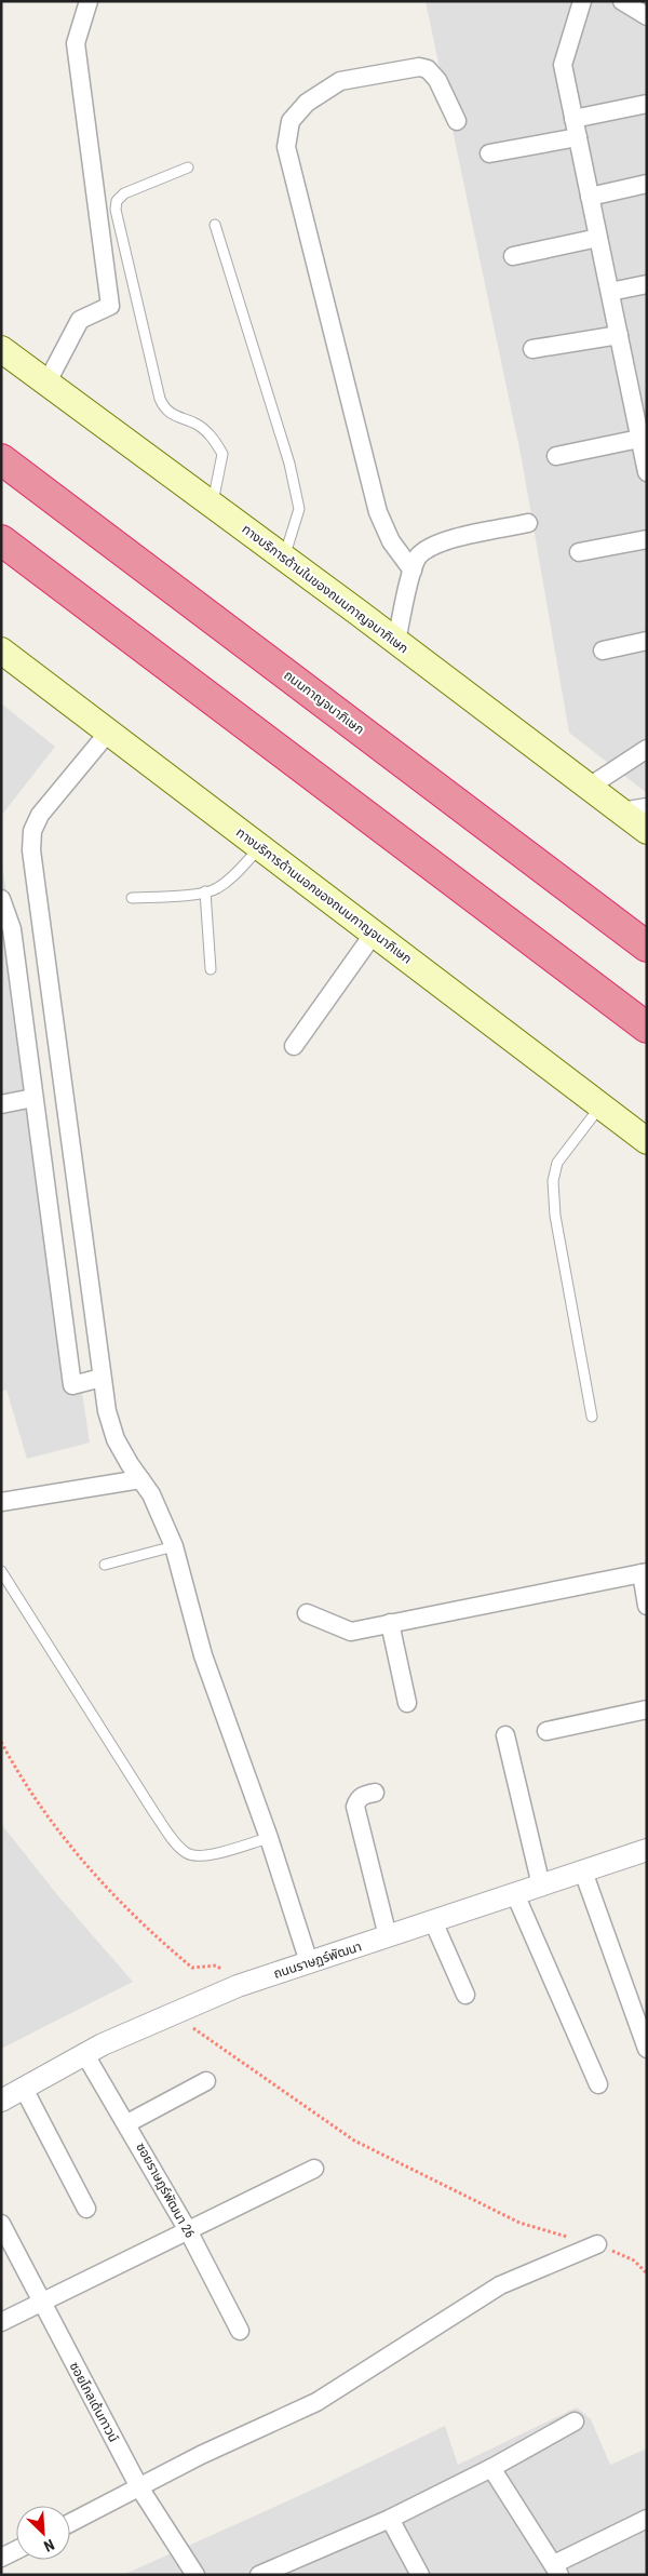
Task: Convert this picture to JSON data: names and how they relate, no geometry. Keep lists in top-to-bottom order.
{
  "streets": {
    "highway": ["ถนนกาญจนาภิเษก"],
    "main road": ["ทางบริการด้านในของถนนกาญจนาภิเษก", "ทางบริการด้านนอกของถนนกาญจนาภิเษก"],
    "street": ["ถนนราษฏร์พัฒนา", "ซอยราษฎร์พัฒนา 26", "ซอยโกลเด้นทาวน์"]
  },
  "crossings": [
    ["ถนนราษฏร์พัฒนา", "ซอยราษฎร์พัฒนา 26"]
  ],
  "north": "bottom right"
}
